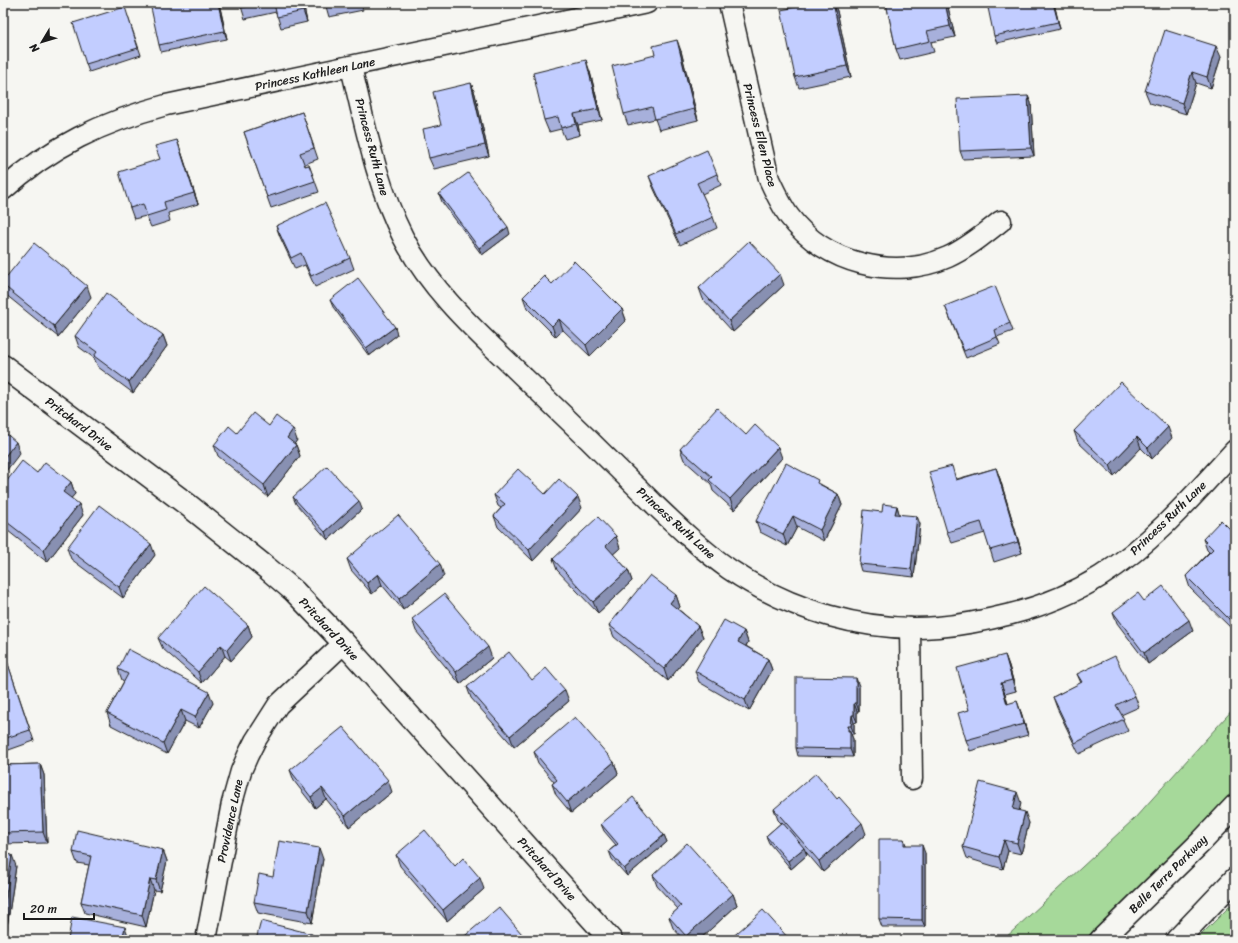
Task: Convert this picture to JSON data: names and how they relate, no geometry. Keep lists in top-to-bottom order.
{
  "streets": {
    "street": [
      "Princess Kathleen Lane",
      "Princess Ellen Place",
      "Princess Ruth Lane",
      "Pritchard Drive",
      "Providence Lane",
      "Belle Terre Parkway"
    ]
  },
  "crossings": [
    ["Princess Kathleen Lane", "Princess Ruth Lane"],
    ["Pritchard Drive", "Providence Lane"]
  ],
  "scale_bar": "20 m",
  "north": "bottom left"
}
